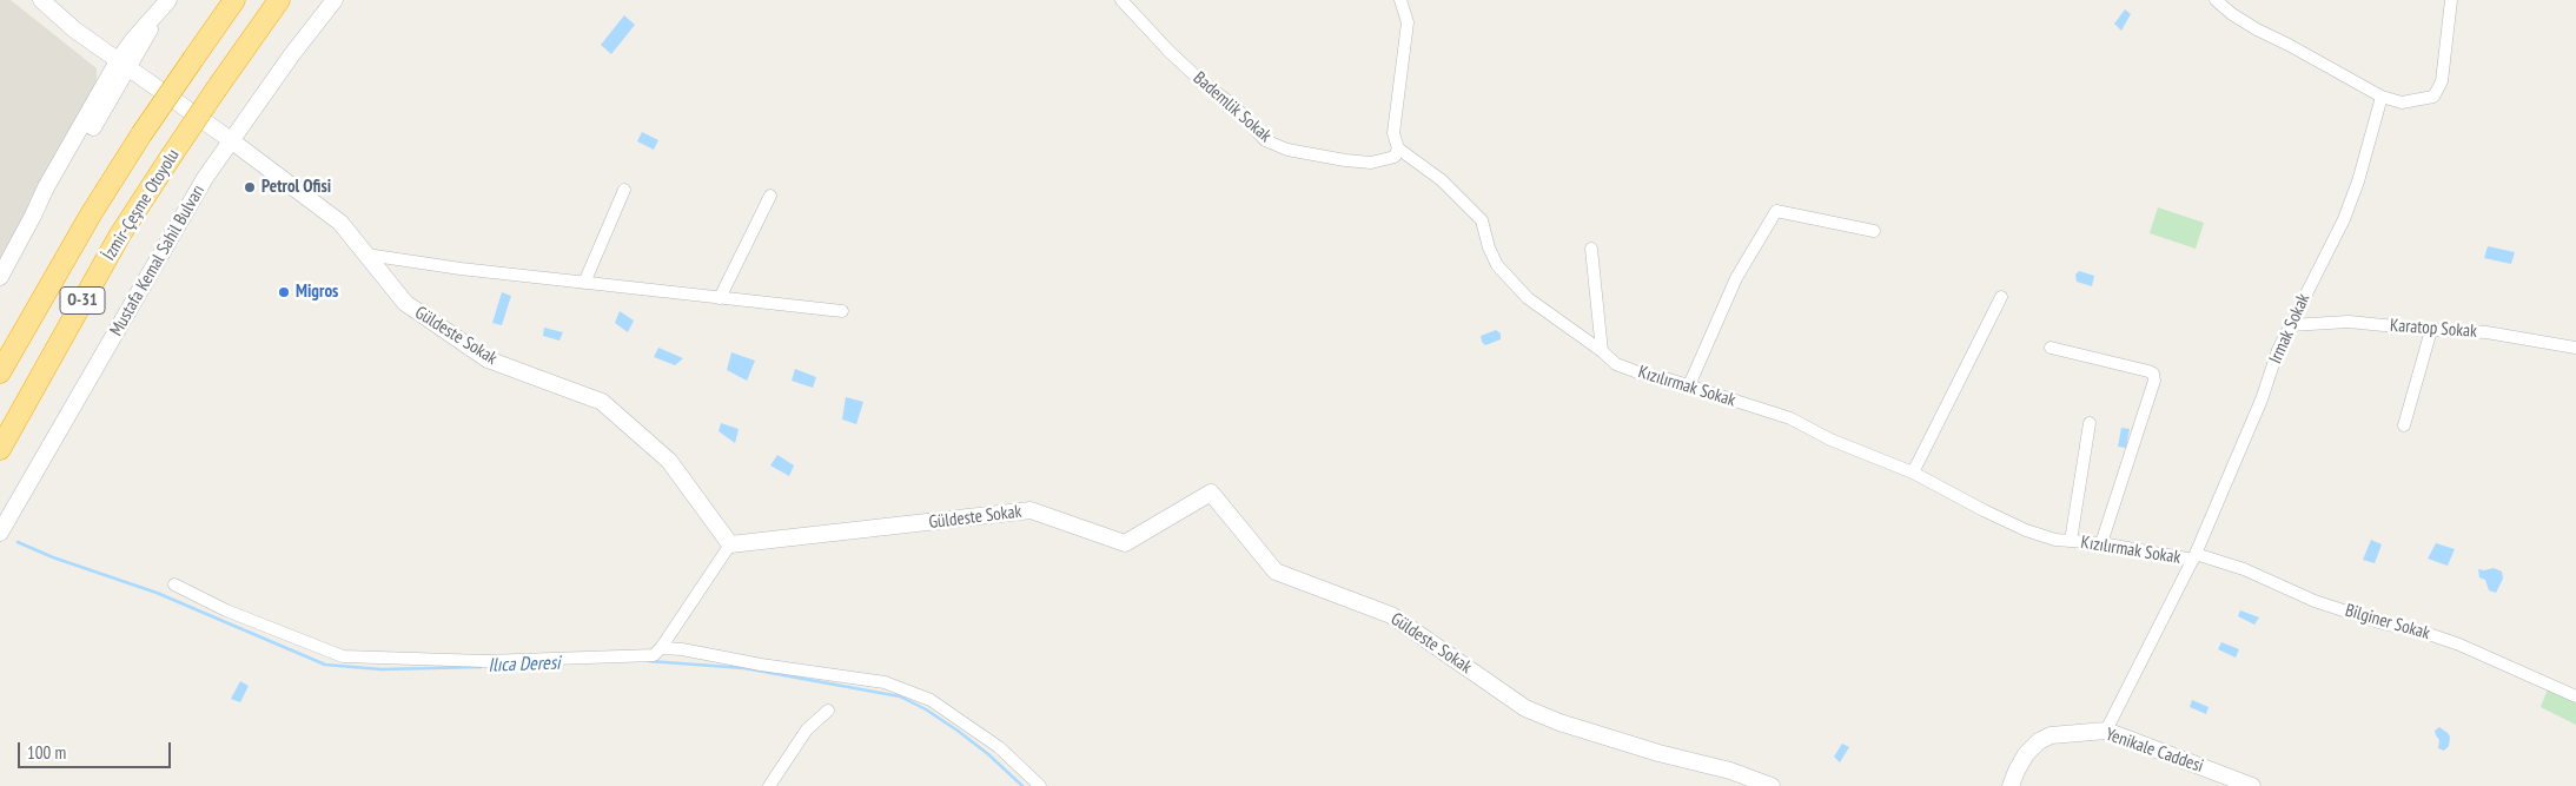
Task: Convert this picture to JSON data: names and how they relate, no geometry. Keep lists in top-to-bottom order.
{
  "streets": {
    "highway": ["İzmir-Çeşme Otoyolu", "O-31"],
    "street": [
      "Bademlik Sokak",
      "Mustafa Kemal Sahil Bulvarı",
      "Irmak Sokak",
      "Karatop Sokak",
      "Güldeste Sokak",
      "Kızılırmak Sokak",
      "Bilginer Sokak",
      "Yenikale Caddesi"
    ]
  },
  "crossings": [
    ["Bademlik Sokak", "Kızılırmak Sokak"],
    ["Mustafa Kemal Sahil Bulvarı", "Güldeste Sokak"],
    ["Irmak Sokak", "Karatop Sokak"],
    ["Irmak Sokak", "Kızılırmak Sokak"],
    ["Irmak Sokak", "Bilginer Sokak"],
    ["Irmak Sokak", "Yenikale Caddesi"],
    ["Kızılırmak Sokak", "Bilginer Sokak"]
  ],
  "water": ["Ilıca Deresi"],
  "places": ["Petrol Ofisi", "Migros"],
  "scale_bar": "100 m"
}
